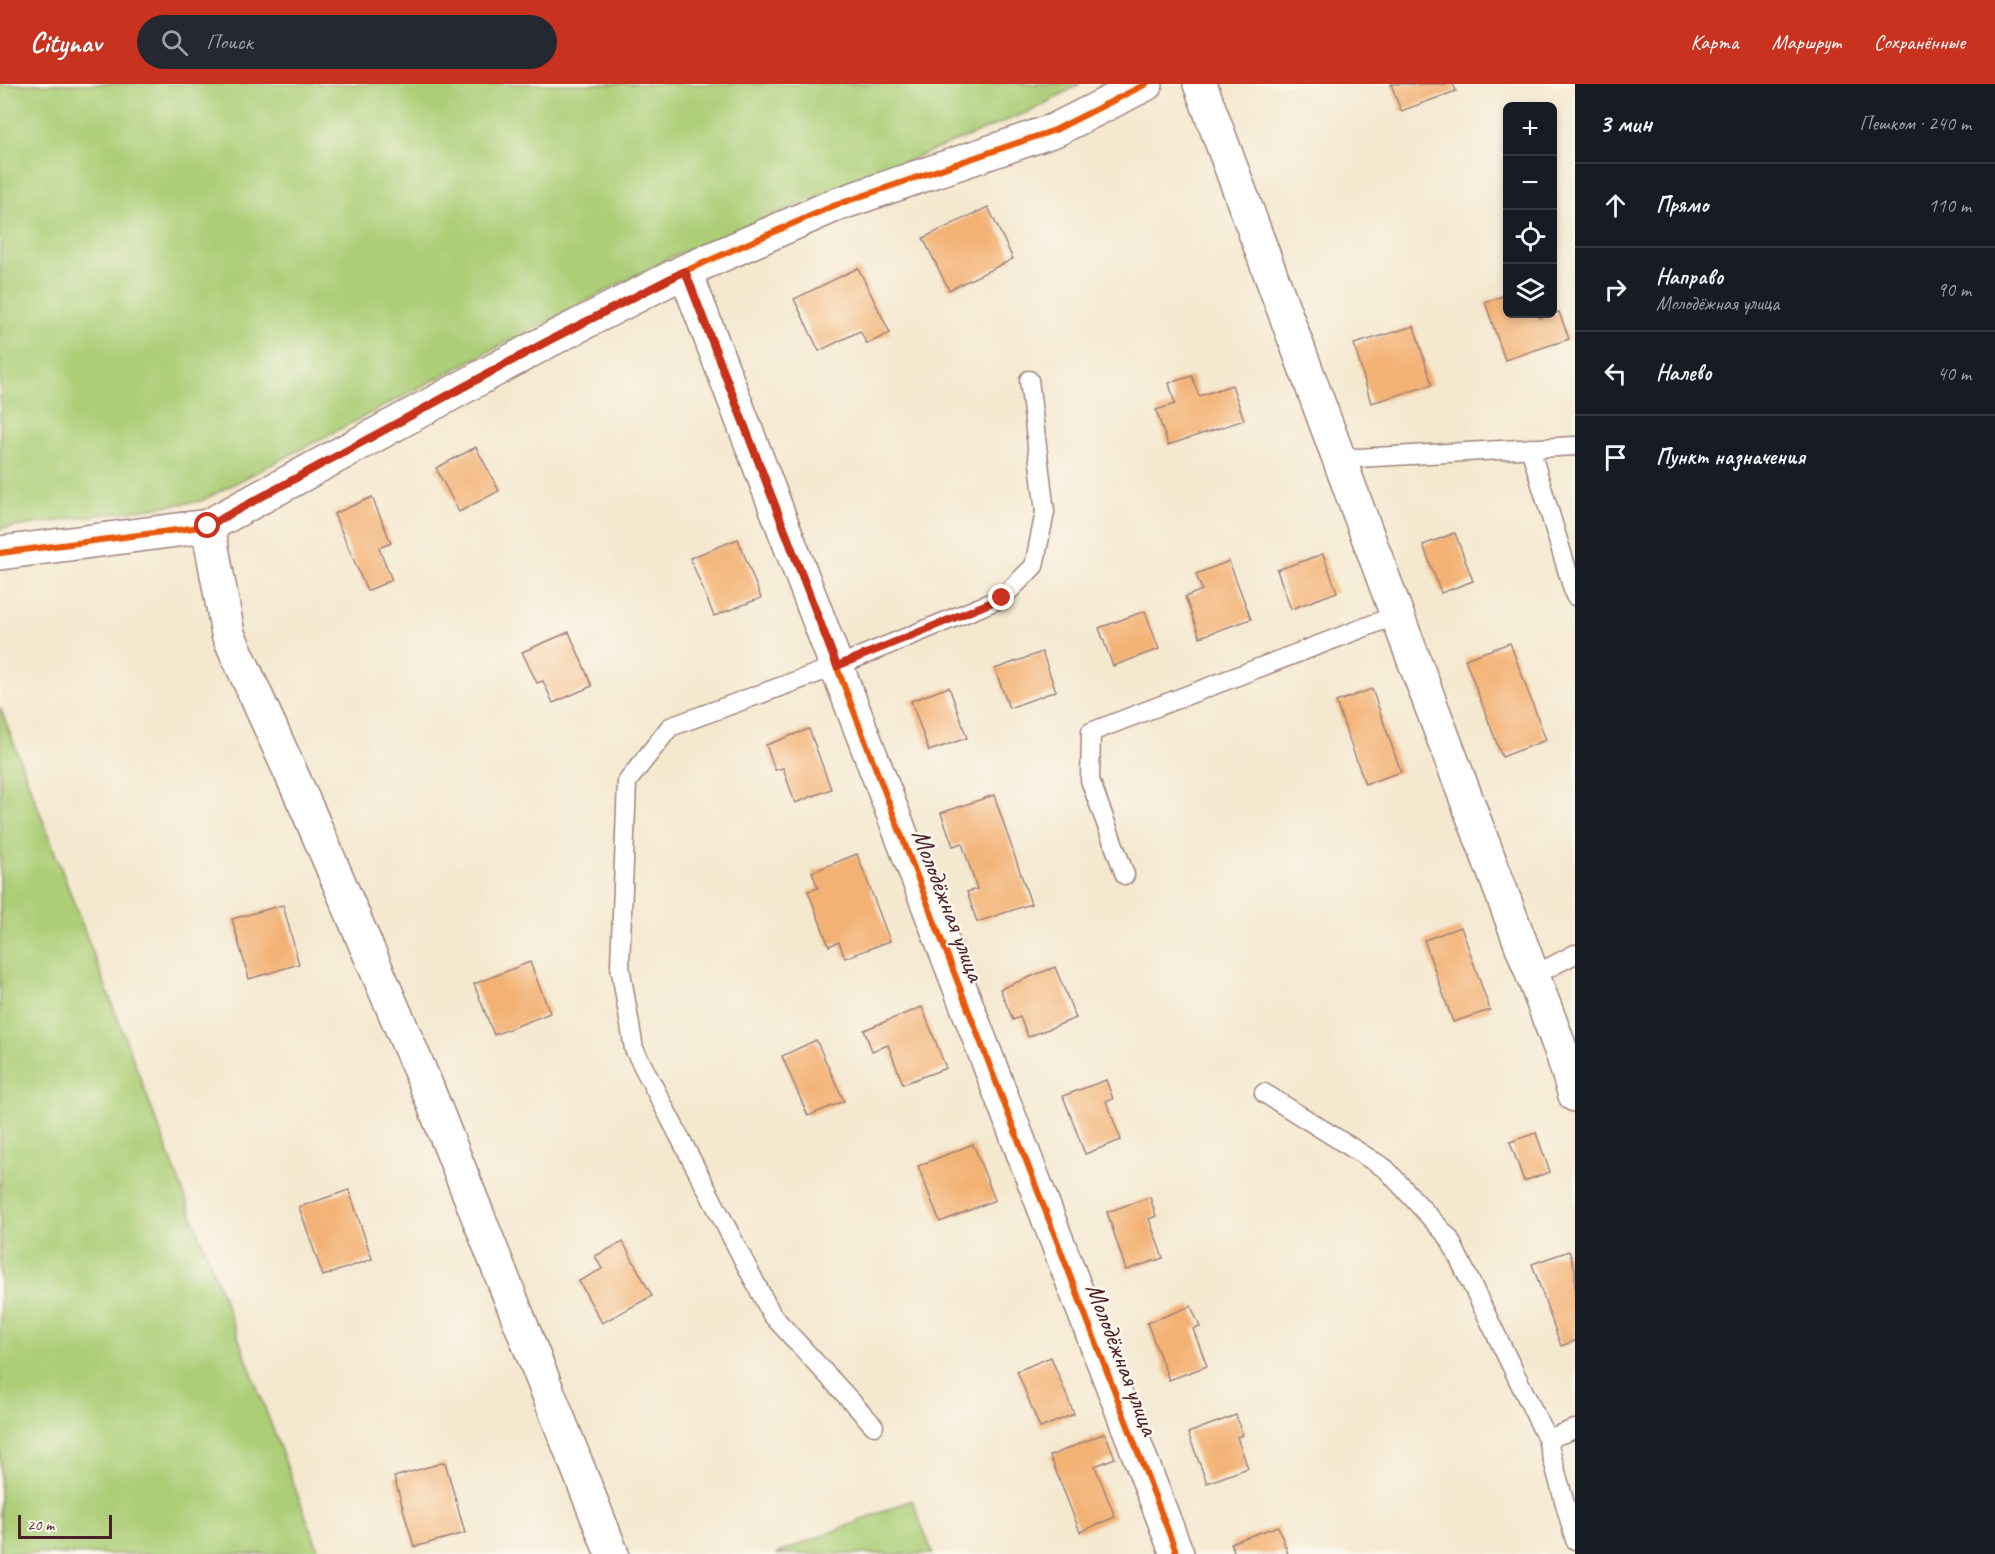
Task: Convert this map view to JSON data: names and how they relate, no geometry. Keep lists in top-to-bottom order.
{
  "streets": {
    "street": ["Молодёжная улица"]
  },
  "scale_bar": "20 m",
  "page": {
    "header": "Citynav",
    "search": "Поиск",
    "nav": ["Карта", "Маршрут", "Сохранённые"],
    "heading": ["3 мин", "Пешком · 240 m"],
    "map_buttons": ["+", "−"],
    "list": [
      ["Прямо", "110 m"],
      ["Направо", "Молодёжная улица", "90 m"],
      ["Налево", "40 m"],
      "Пункт назначения"
    ],
    "scale": "20 m"
  }
}
